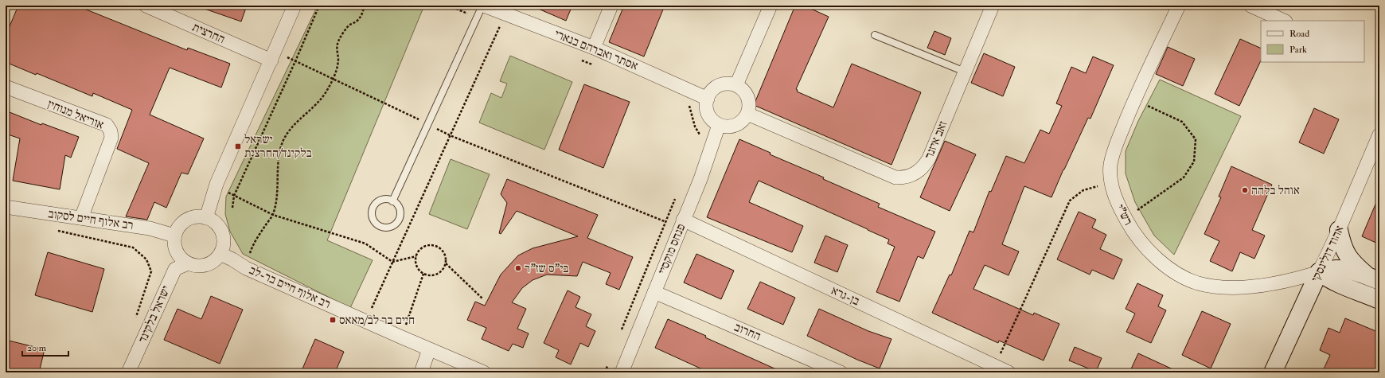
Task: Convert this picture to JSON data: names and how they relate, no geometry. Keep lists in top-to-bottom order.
{
  "streets": {
    "street": [
      "החרצית",
      "אסתר ואברהם בנארי",
      "אוריאל מנוחין",
      "זאב איזנר",
      "רש\"י",
      "רב אלוף חיים לסקוב",
      "פנחס מוקסיי",
      "אהוד דולינסקי",
      "רב אלוף חיים בר-לב",
      "בן-גרא",
      "ישראל בלקינד",
      "החרוב"
    ]
  },
  "crossings": [
    ["אסתר ואברהם בנארי", "זאב איזנר"],
    ["אסתר ואברהם בנארי", "פנחס מוקסיי"],
    ["אוריאל מנוחין", "רב אלוף חיים לסקוב"],
    ["זאב איזנר", "פנחס מוקסיי"],
    ["רש\"י", "אהוד דולינסקי"],
    ["רב אלוף חיים לסקוב", "רב אלוף חיים בר-לב"],
    ["רב אלוף חיים לסקוב", "ישראל בלקינד"],
    ["פנחס מוקסיי", "בן-גרא"],
    ["פנחס מוקסיי", "החרוב"],
    ["רב אלוף חיים בר-לב", "ישראל בלקינד"]
  ],
  "places": {
    "transit": ["ישראל בלקינד/החרצית", "חיים בר לב/מאאס"],
    "other": ["אוהל בלהה", "בי\"ס שז\"ר"]
  },
  "legend": ["Road", "Park"],
  "scale_bar": "20 m"
}
